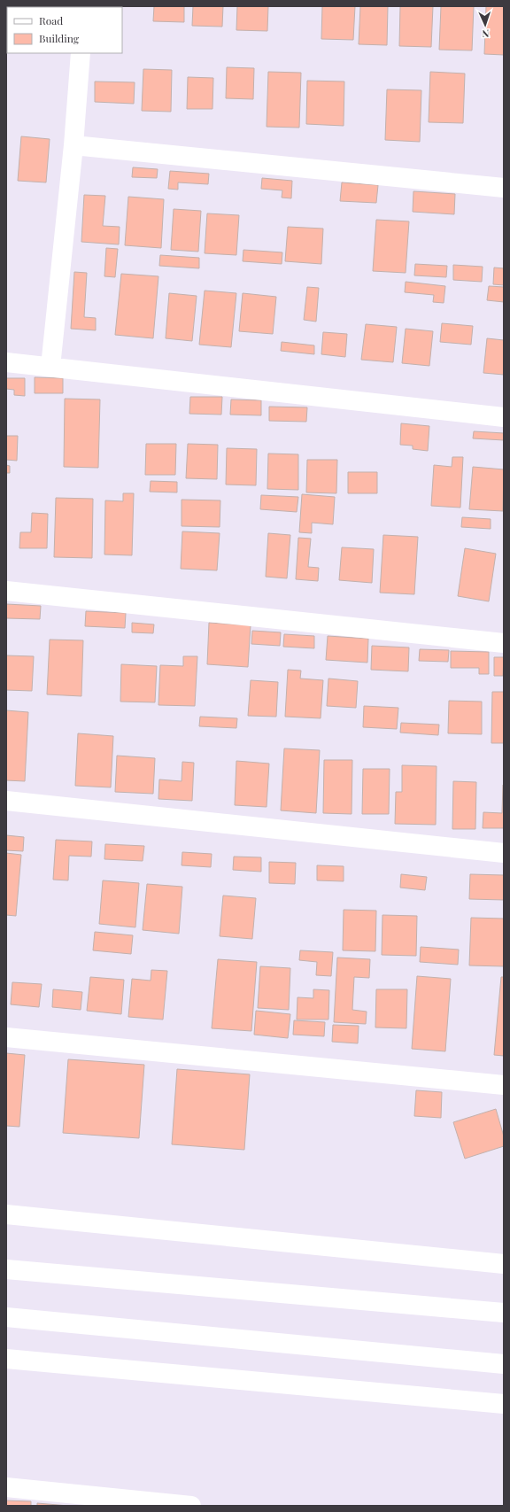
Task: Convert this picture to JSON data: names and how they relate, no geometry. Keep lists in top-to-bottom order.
{
  "legend": ["Road", "Building"],
  "north": "bottom"
}
